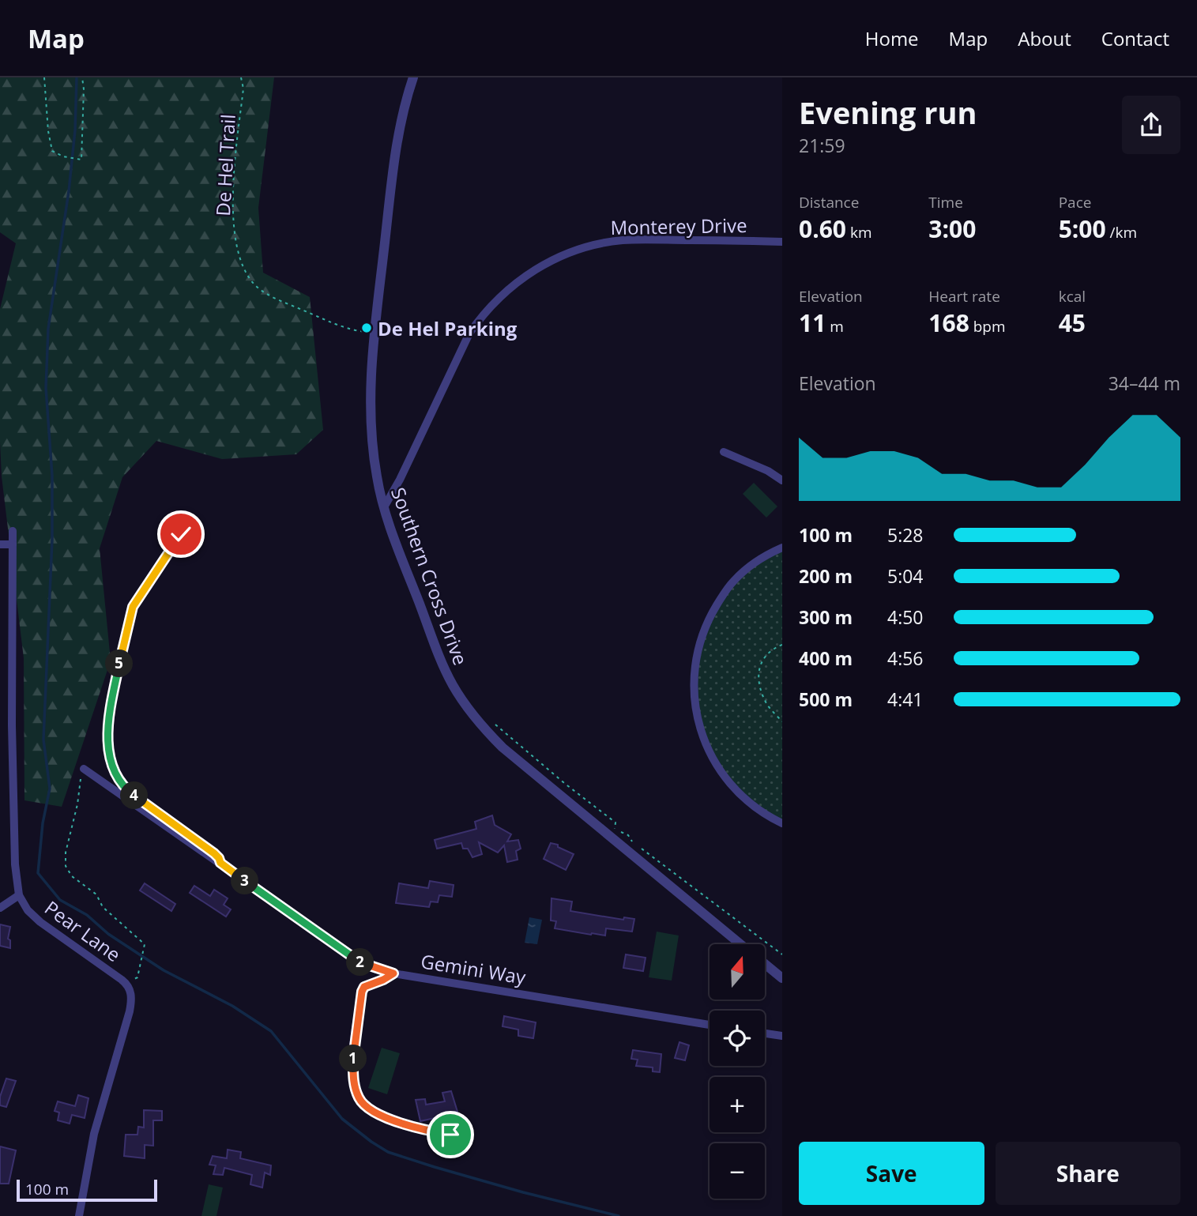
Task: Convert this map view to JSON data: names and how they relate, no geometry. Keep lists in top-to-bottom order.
{
  "streets": {
    "street": [
      "Monterey Drive",
      "Southern Cross Drive",
      "Pear Lane",
      "Gemini Way"
    ],
    "path": ["De Hel Trail"]
  },
  "crossings": [
    ["De Hel Trail", "Southern Cross Drive"],
    ["Monterey Drive", "Southern Cross Drive"]
  ],
  "places": ["De Hel Parking"],
  "scale_bar": "100 m",
  "north": "top",
  "page": {
    "header": "Map",
    "nav": [
      "Home",
      "Map",
      "About",
      "Contact"
    ],
    "heading": ["Evening run", "21:59"],
    "stats": [
      ["Distance", "0.60 km"],
      ["Time", "3:00"],
      ["Pace", "5:00 /km"],
      ["Elevation", "11 m"],
      ["Heart rate", "168 bpm"],
      ["kcal", "45"]
    ],
    "chart": ["Elevation", "34–44 m"],
    "list": [
      {
        "name": "100 m",
        "note": "5:28"
      },
      {
        "name": "200 m",
        "note": "5:04"
      },
      {
        "name": "300 m",
        "note": "4:50"
      },
      {
        "name": "400 m",
        "note": "4:56"
      },
      {
        "name": "500 m",
        "note": "4:41"
      }
    ],
    "pins": [
      "5",
      "4",
      "3",
      "2",
      "1"
    ],
    "map_buttons": ["+", "−"],
    "buttons": ["Save", "Share"],
    "scale": "100 m"
  }
}
